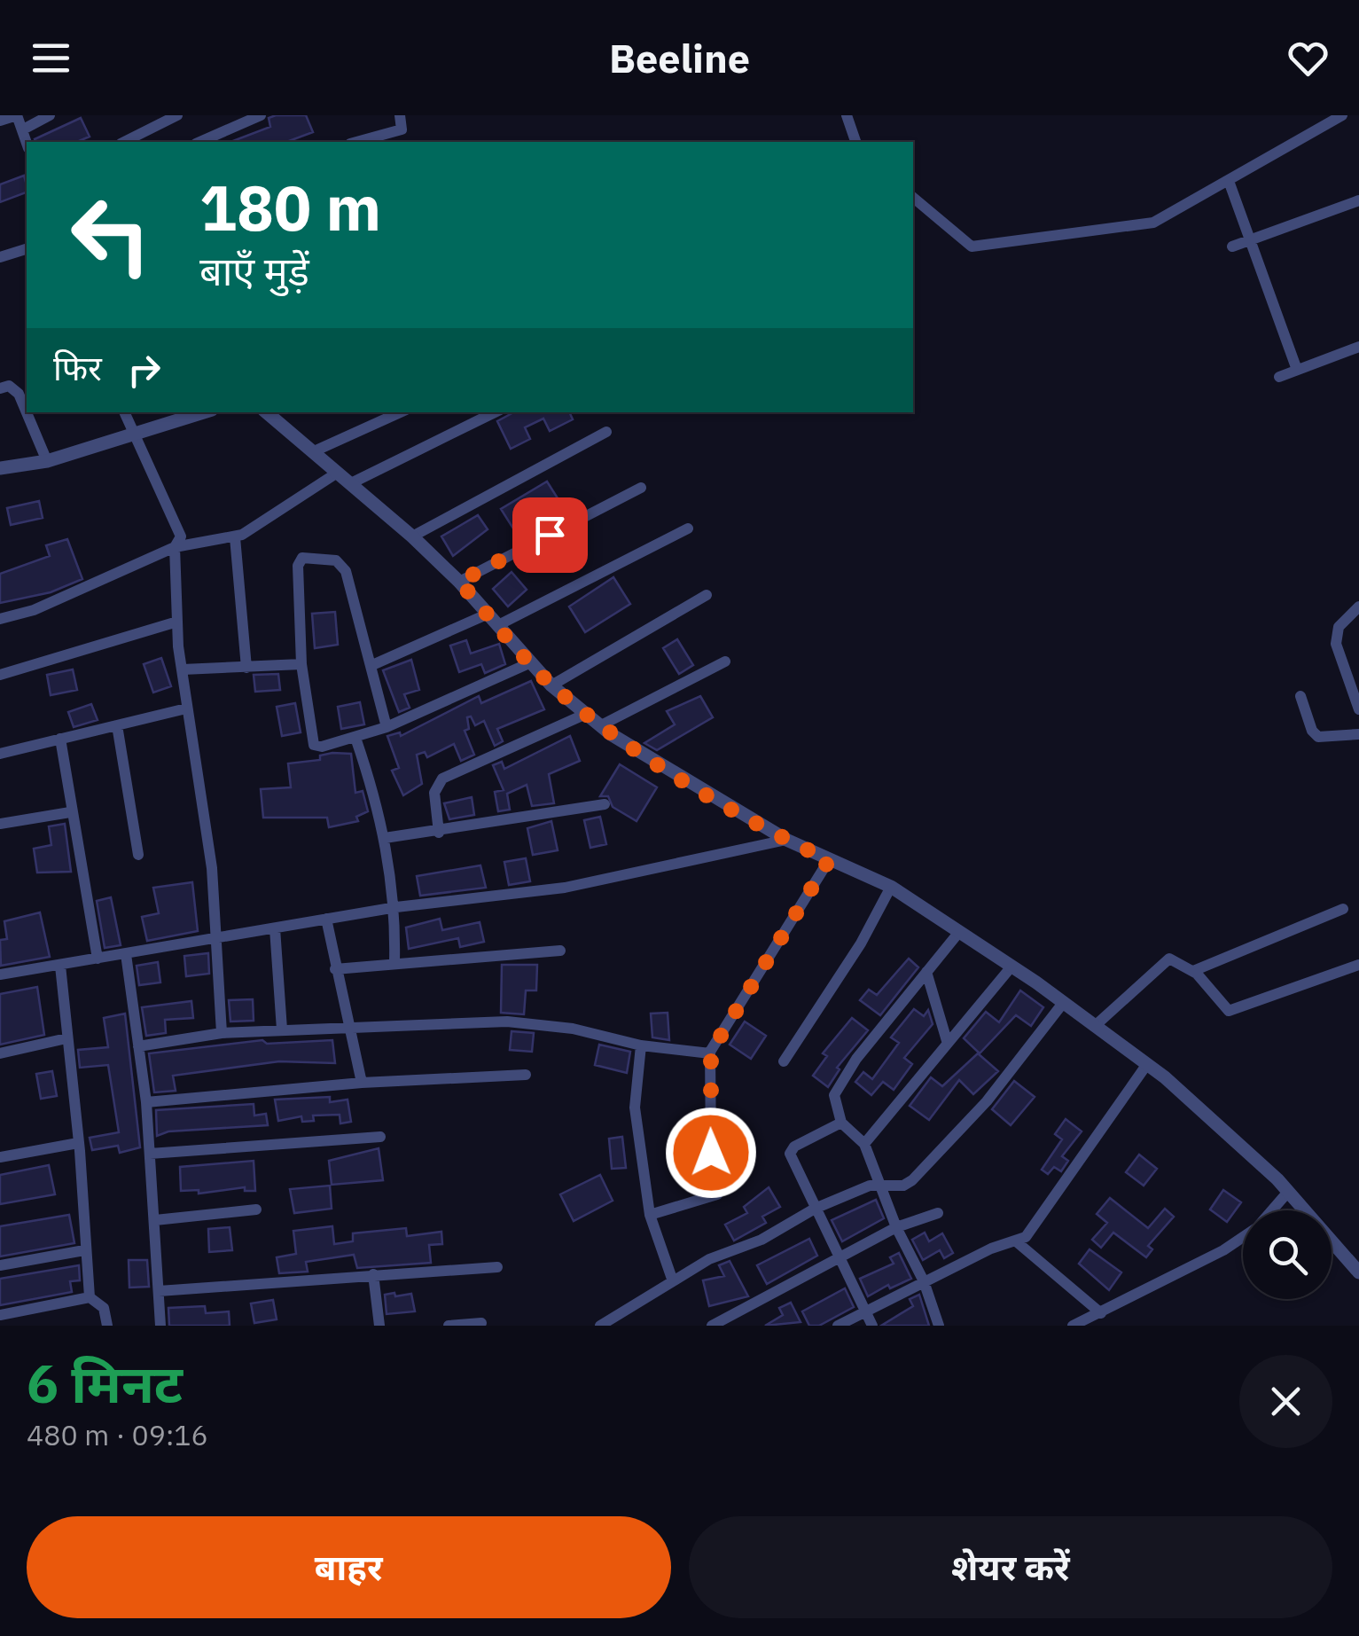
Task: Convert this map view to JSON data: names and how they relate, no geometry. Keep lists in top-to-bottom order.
{
  "page": {
    "header": "Beeline",
    "turn": ["180 m", "बाएँ मुड़ें"],
    "then": "फिर",
    "heading": ["6 मिनट", "480 m · 09:16"],
    "buttons": ["बाहर", "शेयर करें"]
  }
}
